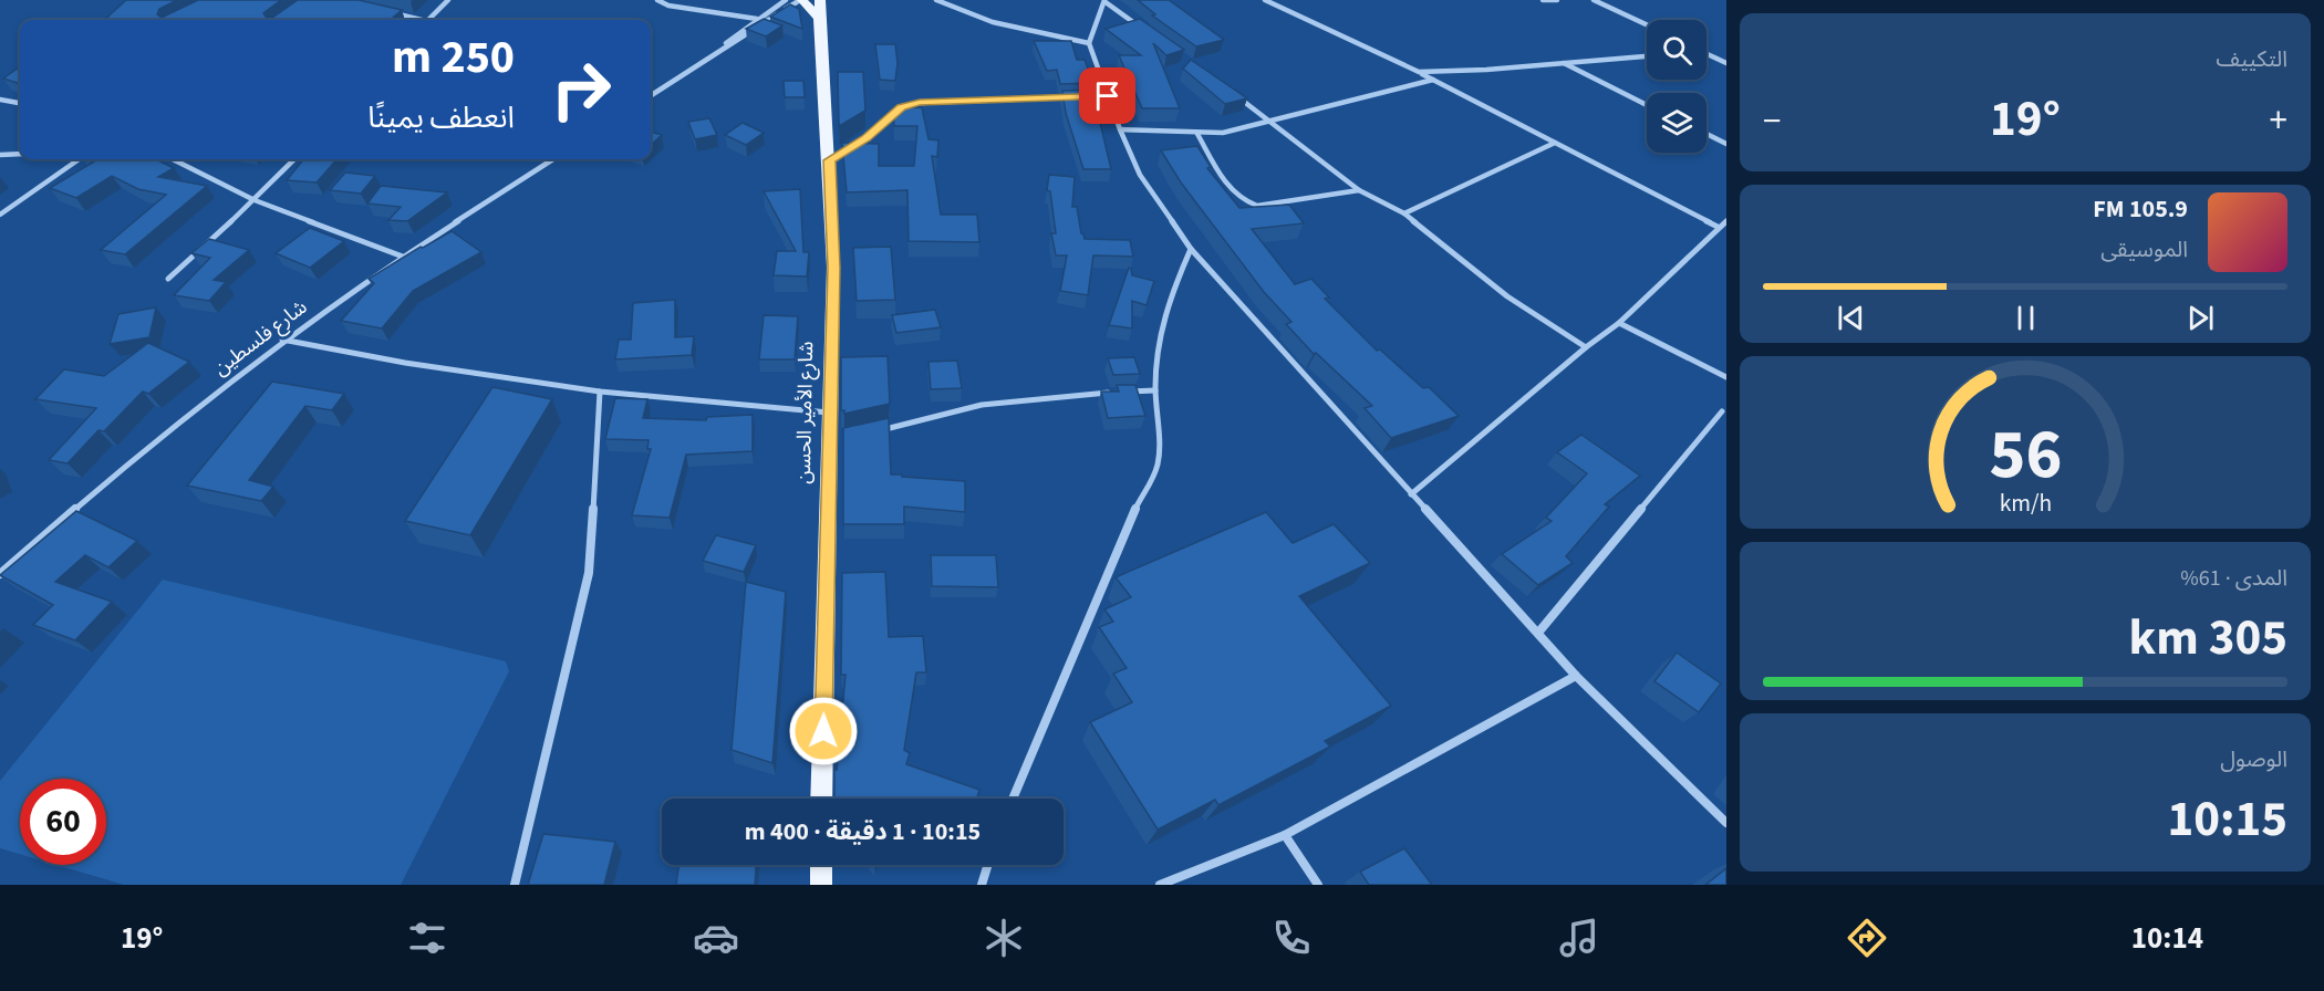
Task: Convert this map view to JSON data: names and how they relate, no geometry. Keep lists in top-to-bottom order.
{
  "streets": {
    "main road": ["شارع الأمير الحسن"],
    "street": ["شارع فلسطين"]
  },
  "page": {
    "tile": [
      "التكييف",
      ["المدى · 61%", "305 km"],
      ["الوصول", "10:15"]
    ],
    "turn": ["250 m", "انعطف يمينًا"],
    "heat": ["−", "19°", "+"],
    "song": ["105.9 FM", "الموسيقى"],
    "limit": "60",
    "trip": "10:15 · 1 دقيقة · 400 m",
    "tabs": ["10:14", "19°"],
    "gauge": ["56", "km/h"]
  }
}
